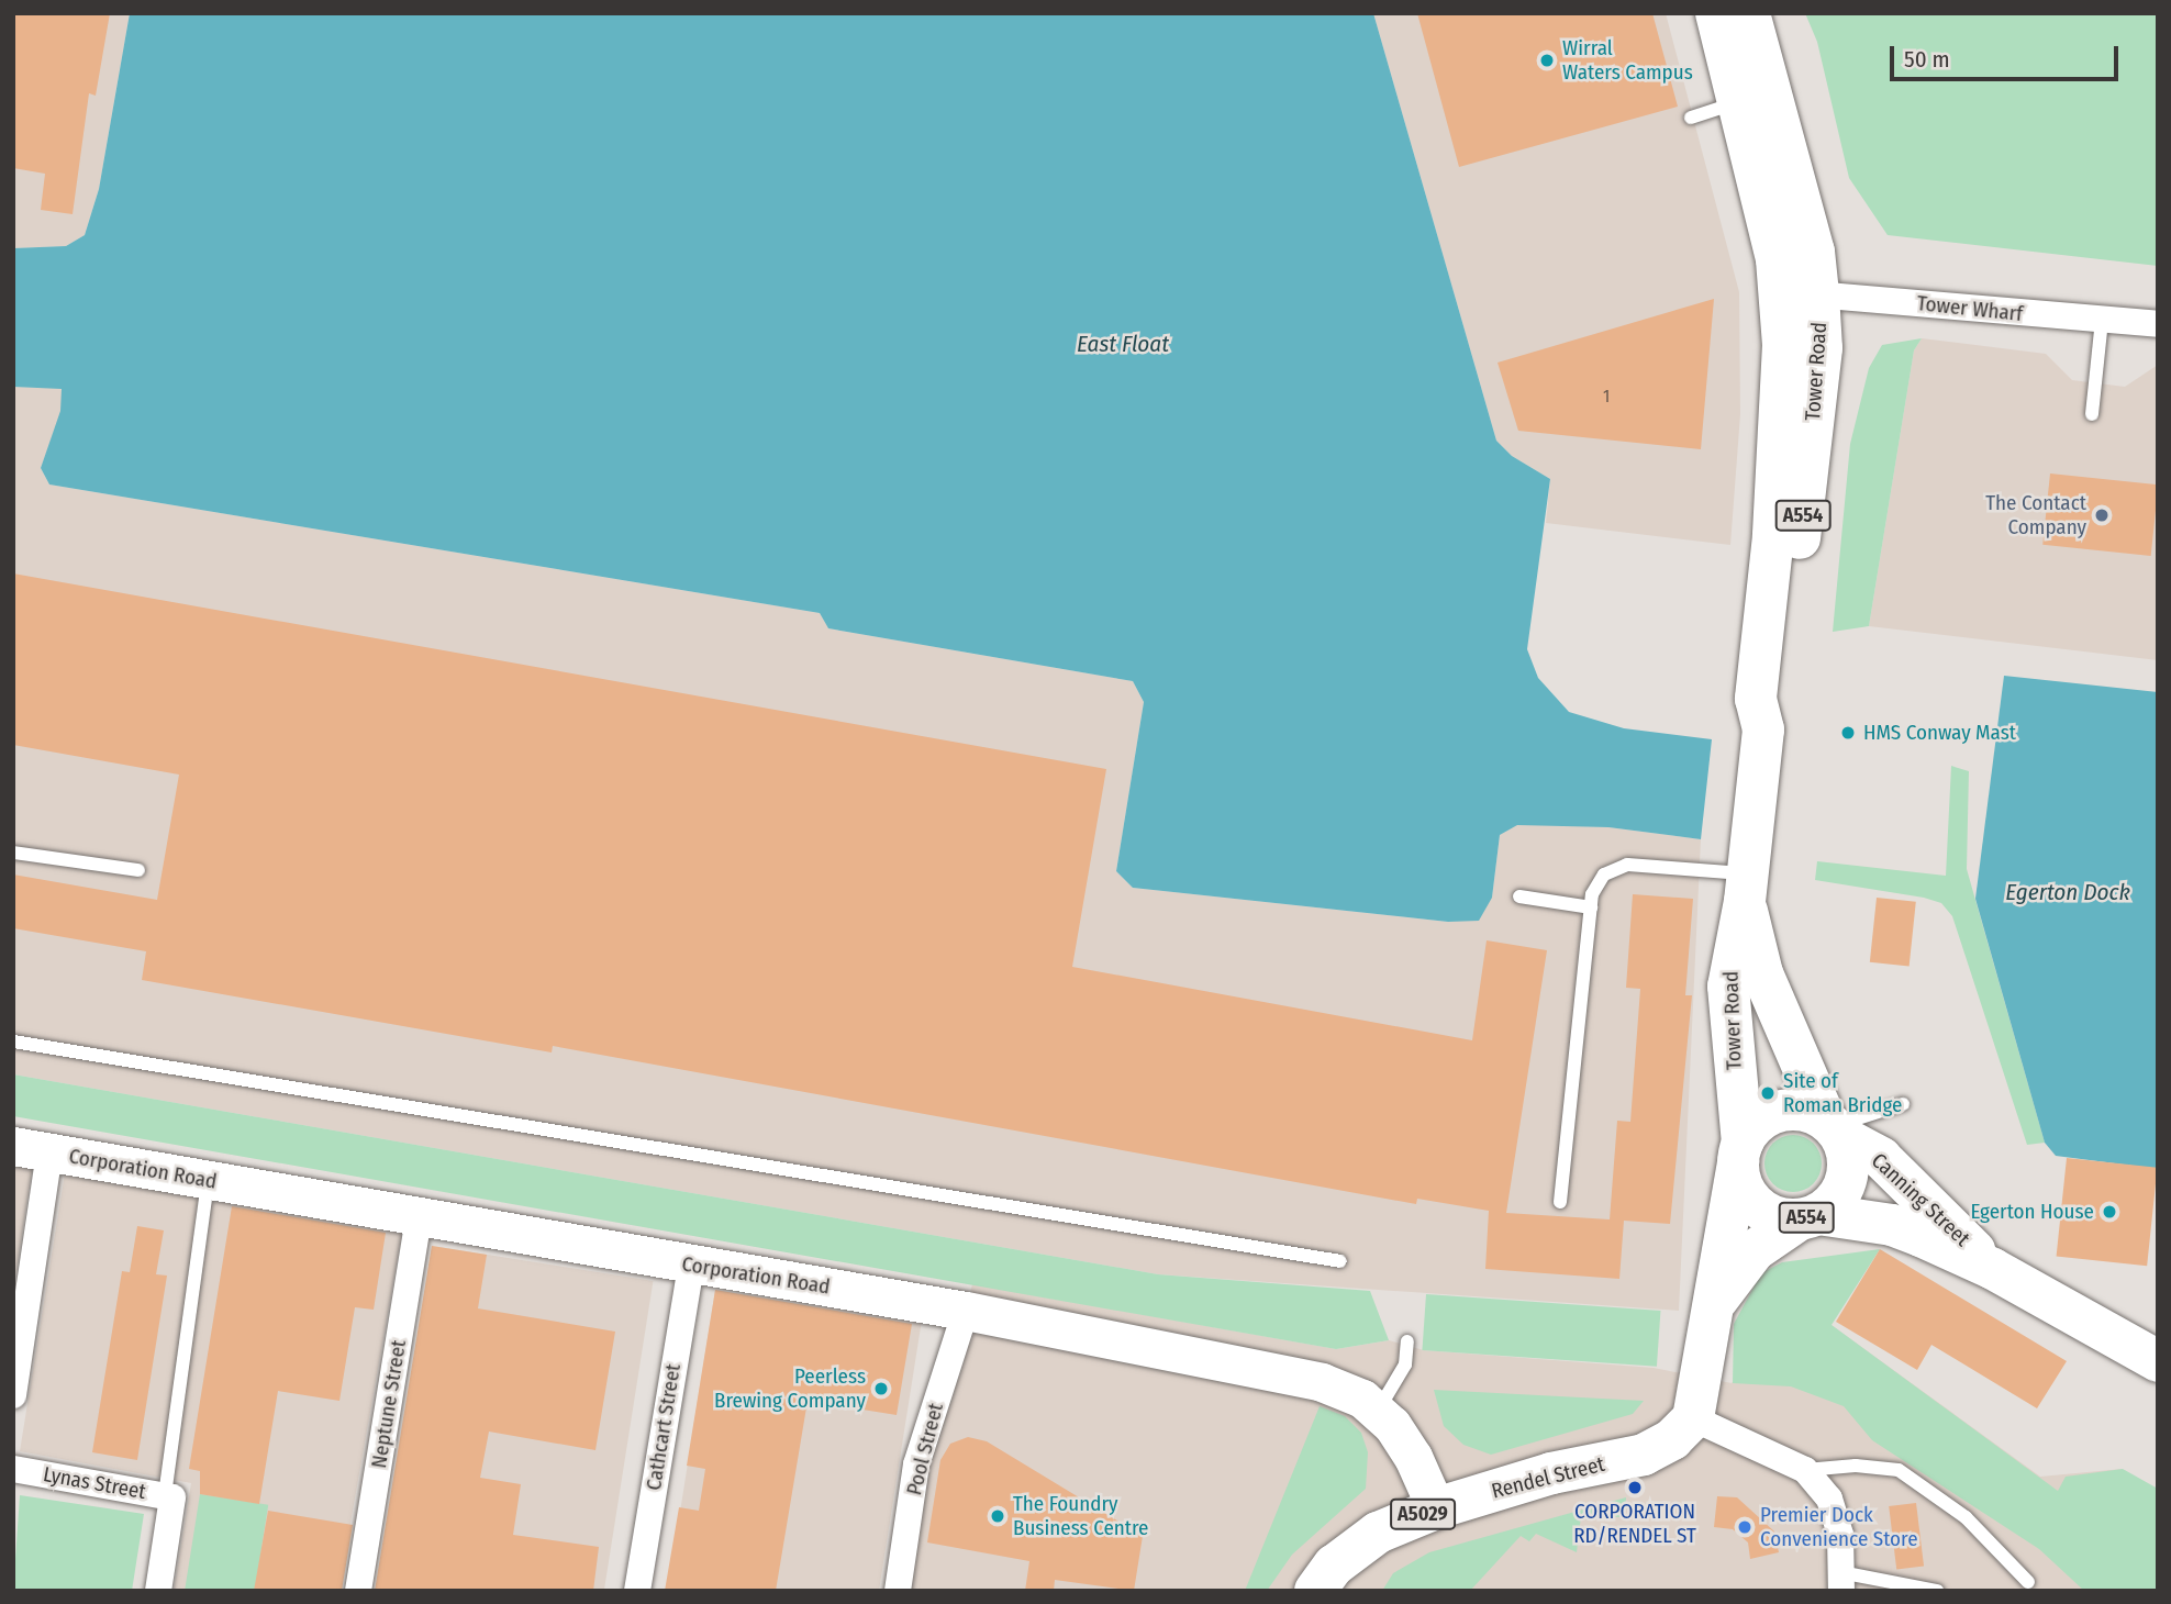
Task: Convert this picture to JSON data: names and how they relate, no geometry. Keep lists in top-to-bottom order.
{
  "streets": {
    "main road": [
      "Tower Road",
      "A554",
      "Corporation Road",
      "Canning Street",
      "Rendel Street",
      "A5029"
    ],
    "street": [
      "Tower Wharf",
      "Neptune Street",
      "Cathcart Street",
      "Pool Street",
      "Lynas Street"
    ]
  },
  "crossings": [
    ["Tower Wharf", "Tower Road"],
    ["Tower Road", "A554"],
    ["Tower Road", "Canning Street"],
    ["A554", "Canning Street"],
    ["Corporation Road", "Neptune Street"],
    ["Corporation Road", "Cathcart Street"],
    ["Corporation Road", "Pool Street"],
    ["Corporation Road", "Rendel Street"]
  ],
  "water": ["East Float", "Egerton Dock"],
  "places": [
    "Wirral Waters Campus",
    "The Contact Company",
    "HMS Conway Mast",
    "Site of Roman Bridge",
    "Egerton House",
    "Peerless Brewing Company",
    "CORPORATION RD/RENDEL ST",
    "The Foundry Business Centre",
    "Premier Dock Convenience Store"
  ],
  "house_numbers": ["1"],
  "scale_bar": "50 m"
}
